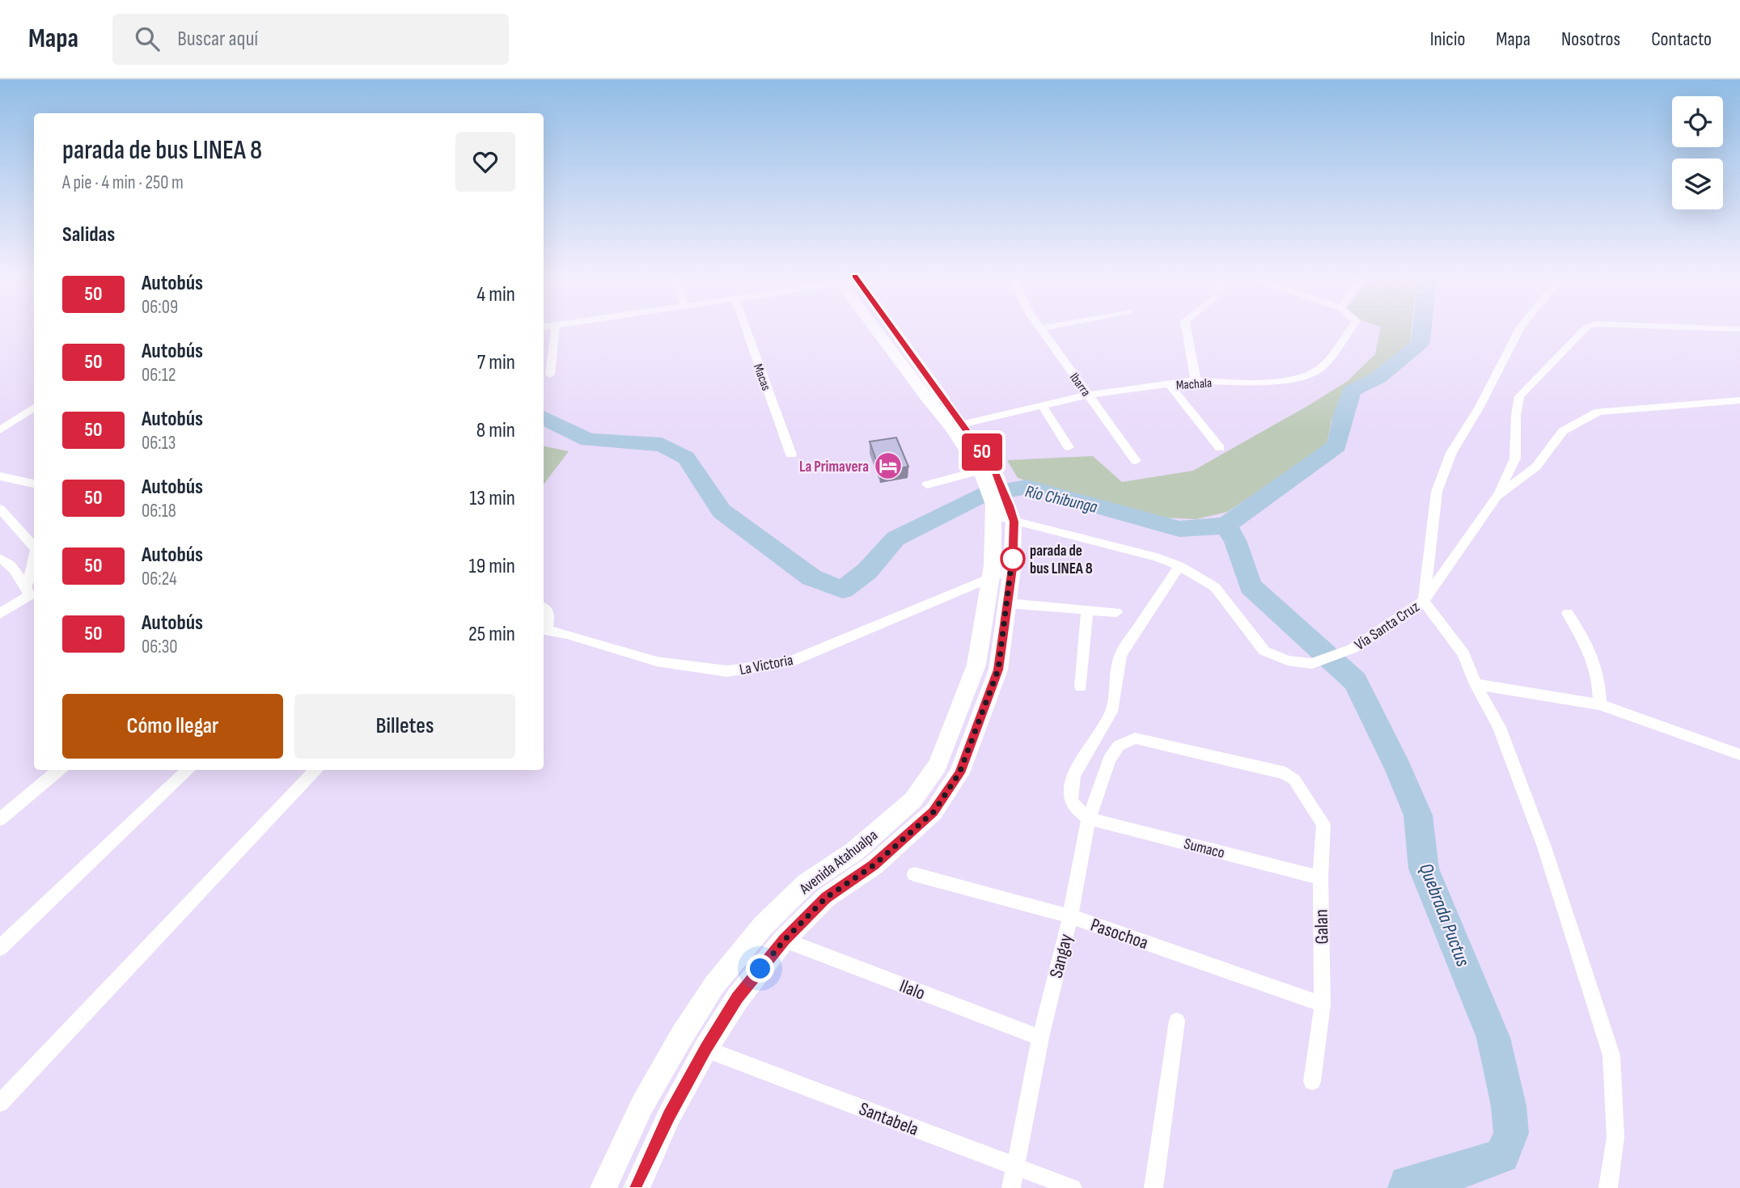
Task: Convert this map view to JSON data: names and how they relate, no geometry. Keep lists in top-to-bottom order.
{
  "streets": {
    "main road": ["Avenida Atahualpa"],
    "street": [
      "Macas",
      "Machala",
      "Ibarra",
      "Vía Santa Cruz",
      "La Victoria",
      "Sumaco",
      "Galan",
      "Pasochoa",
      "Sangay",
      "Ilalo",
      "Santabela"
    ]
  },
  "crossings": [
    ["Machala", "Ibarra"],
    ["Vía Santa Cruz", "Avenida Atahualpa"],
    ["La Victoria", "Avenida Atahualpa"],
    ["Sumaco", "Galan"],
    ["Sumaco", "Sangay"],
    ["Avenida Atahualpa", "Ilalo"],
    ["Avenida Atahualpa", "Santabela"],
    ["Galan", "Pasochoa"],
    ["Galan", "Sangay"],
    ["Pasochoa", "Sangay"],
    ["Sangay", "Ilalo"],
    ["Sangay", "Santabela"]
  ],
  "water": ["Río Chibunga", "Quebrada Puctus"],
  "places": {
    "hotel": ["La Primavera"],
    "other": ["parada de bus LINEA 8"]
  },
  "lines": ["bus line 50"],
  "page": {
    "header": "Mapa",
    "search": "Buscar aquí",
    "nav": [
      "Inicio",
      "Mapa",
      "Nosotros",
      "Contacto"
    ],
    "on_map": "50",
    "heading": [
      ["parada de bus LINEA 8", "A pie · 4 min · 250 m"],
      "Salidas"
    ],
    "list": [
      {
        "mark": "50",
        "name": "Autobús",
        "note": "06:09",
        "value": "4 min"
      },
      {
        "mark": "50",
        "name": "Autobús",
        "note": "06:12",
        "value": "7 min"
      },
      {
        "mark": "50",
        "name": "Autobús",
        "note": "06:13",
        "value": "8 min"
      },
      {
        "mark": "50",
        "name": "Autobús",
        "note": "06:18",
        "value": "13 min"
      },
      {
        "mark": "50",
        "name": "Autobús",
        "note": "06:24",
        "value": "19 min"
      },
      {
        "mark": "50",
        "name": "Autobús",
        "note": "06:30",
        "value": "25 min"
      }
    ],
    "buttons": ["Cómo llegar", "Billetes"]
  }
}
